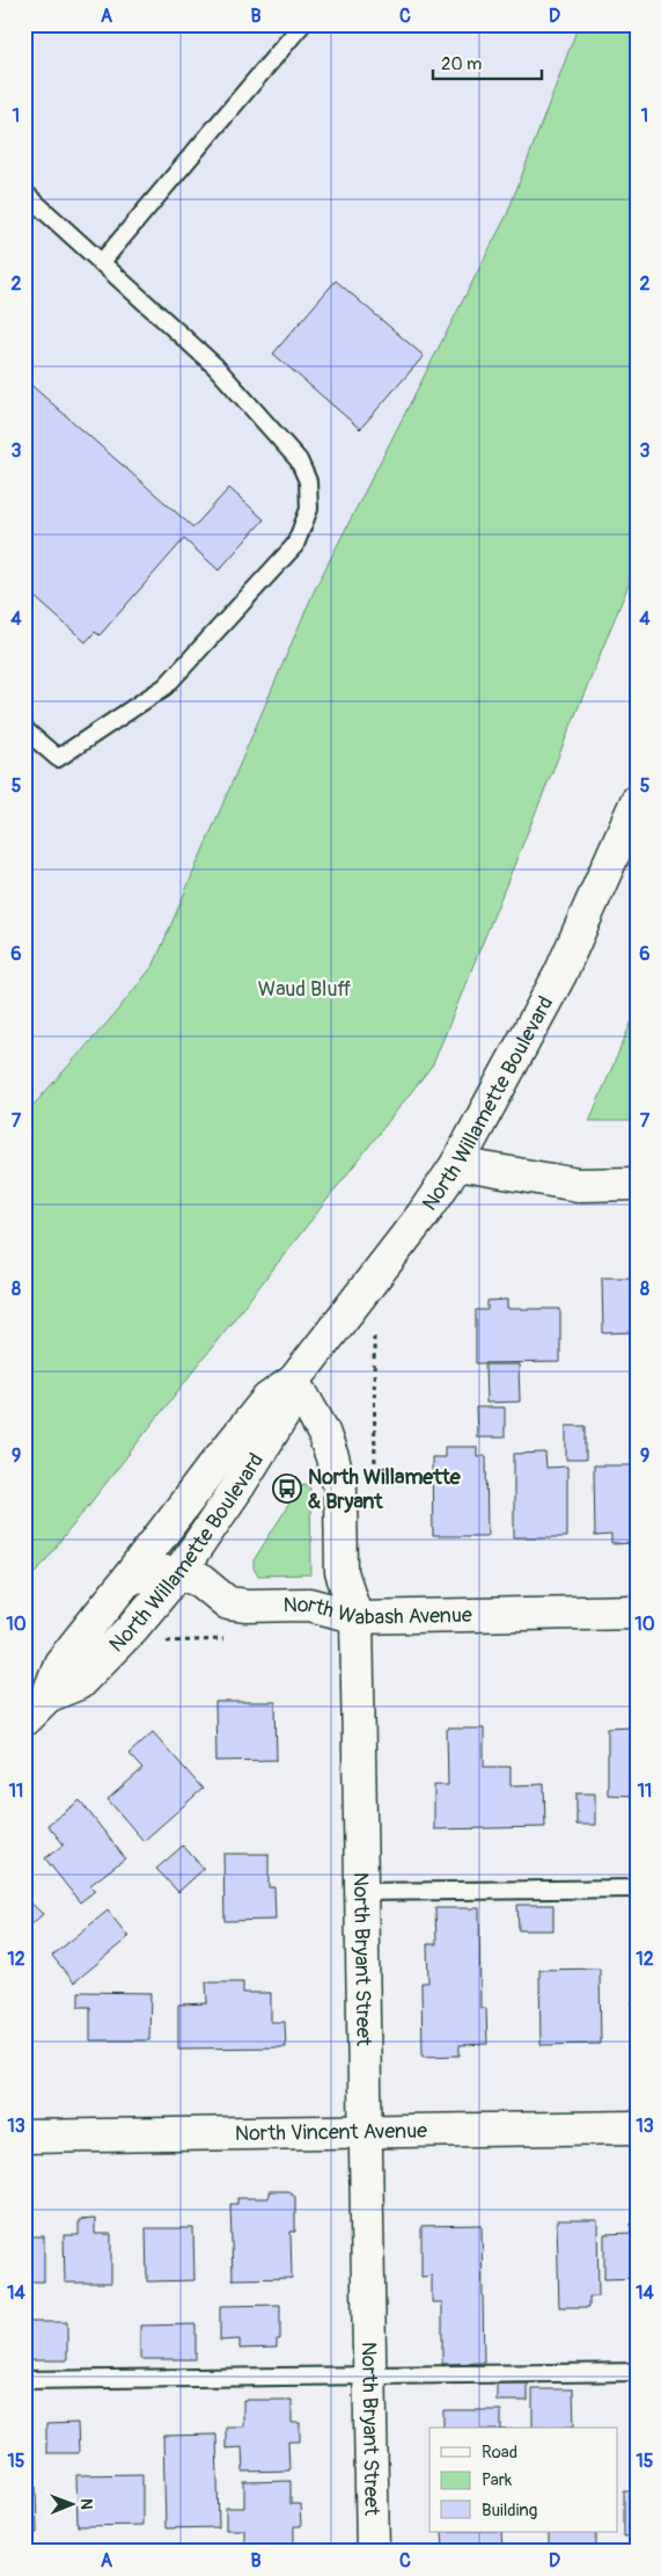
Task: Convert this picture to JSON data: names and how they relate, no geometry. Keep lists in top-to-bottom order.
{
  "streets": {
    "street": [
      "North Willamette Boulevard",
      "North Wabash Avenue",
      "North Bryant Street",
      "North Vincent Avenue"
    ]
  },
  "crossings": [
    ["North Willamette Boulevard", "North Wabash Avenue"],
    ["North Willamette Boulevard", "North Bryant Street"],
    ["North Wabash Avenue", "North Bryant Street"],
    ["North Bryant Street", "North Vincent Avenue"]
  ],
  "parks": ["Waud Bluff"],
  "places": {
    "bus stop": ["North Willamette & Bryant"]
  },
  "legend": ["Road", "Park", "Building"],
  "scale_bar": "20 m",
  "north": "right",
  "grid": {
    "columns": [
      "A",
      "B",
      "C",
      "D"
    ],
    "rows": [
      "1",
      "2",
      "3",
      "4",
      "5",
      "6",
      "7",
      "8",
      "9",
      "10",
      "11",
      "12",
      "13",
      "14",
      "15"
    ]
  }
}
